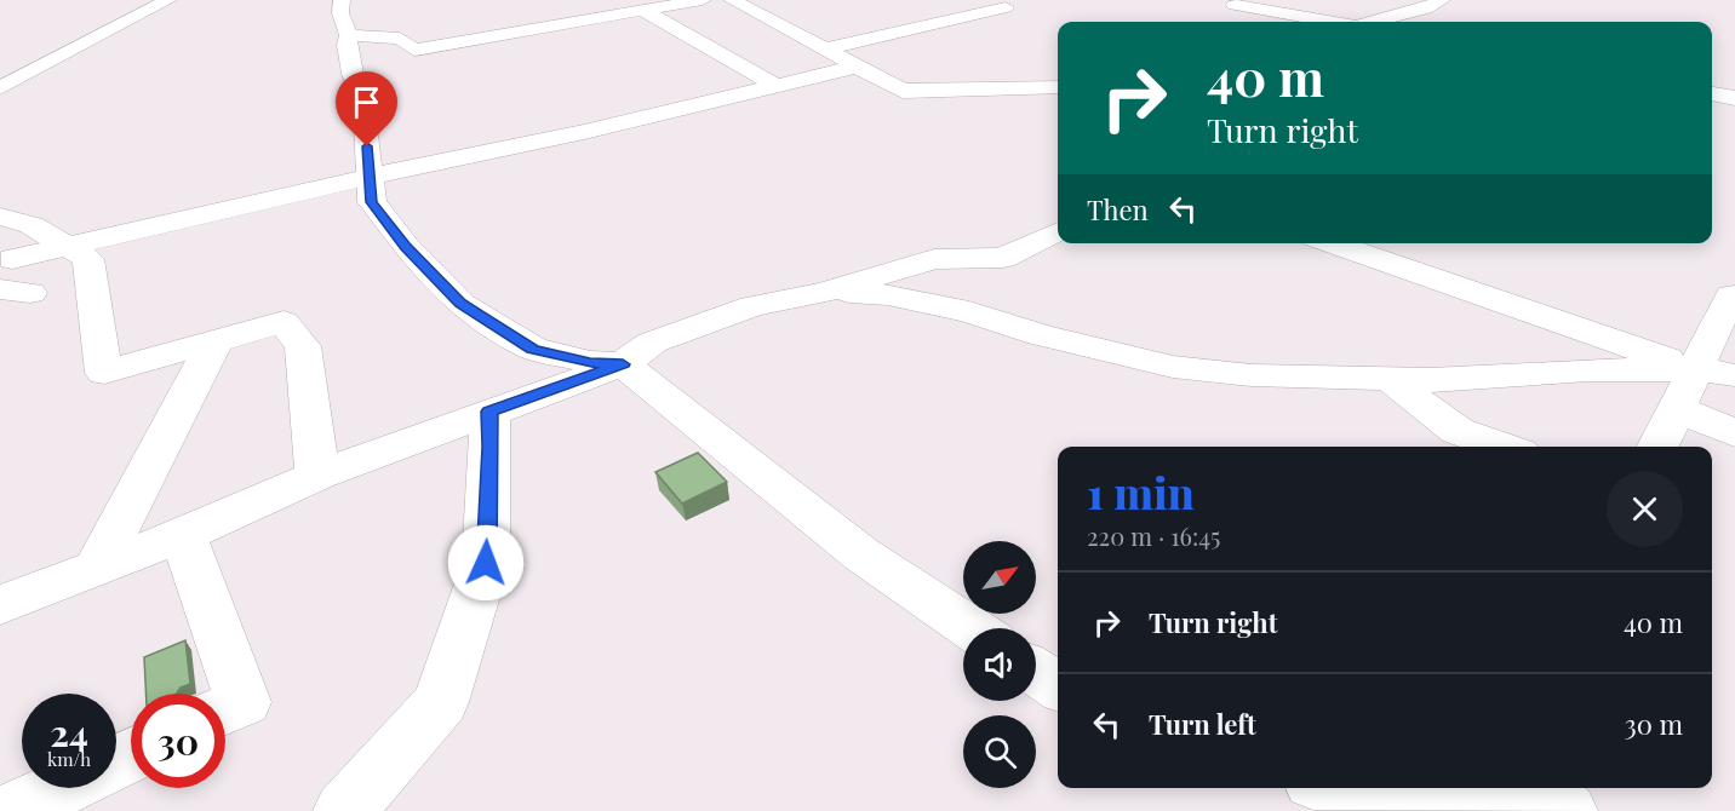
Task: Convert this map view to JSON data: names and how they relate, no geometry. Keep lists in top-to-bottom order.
{
  "north": "top right",
  "page": {
    "turn": ["40 m", "Turn right"],
    "then": "Then",
    "heading": ["1 min", "220 m · 16:45"],
    "list": [
      {
        "name": "Turn right",
        "value": "40 m"
      },
      {
        "name": "Turn left",
        "value": "30 m"
      }
    ],
    "speed": "24 km/h",
    "limit": "30"
  }
}
